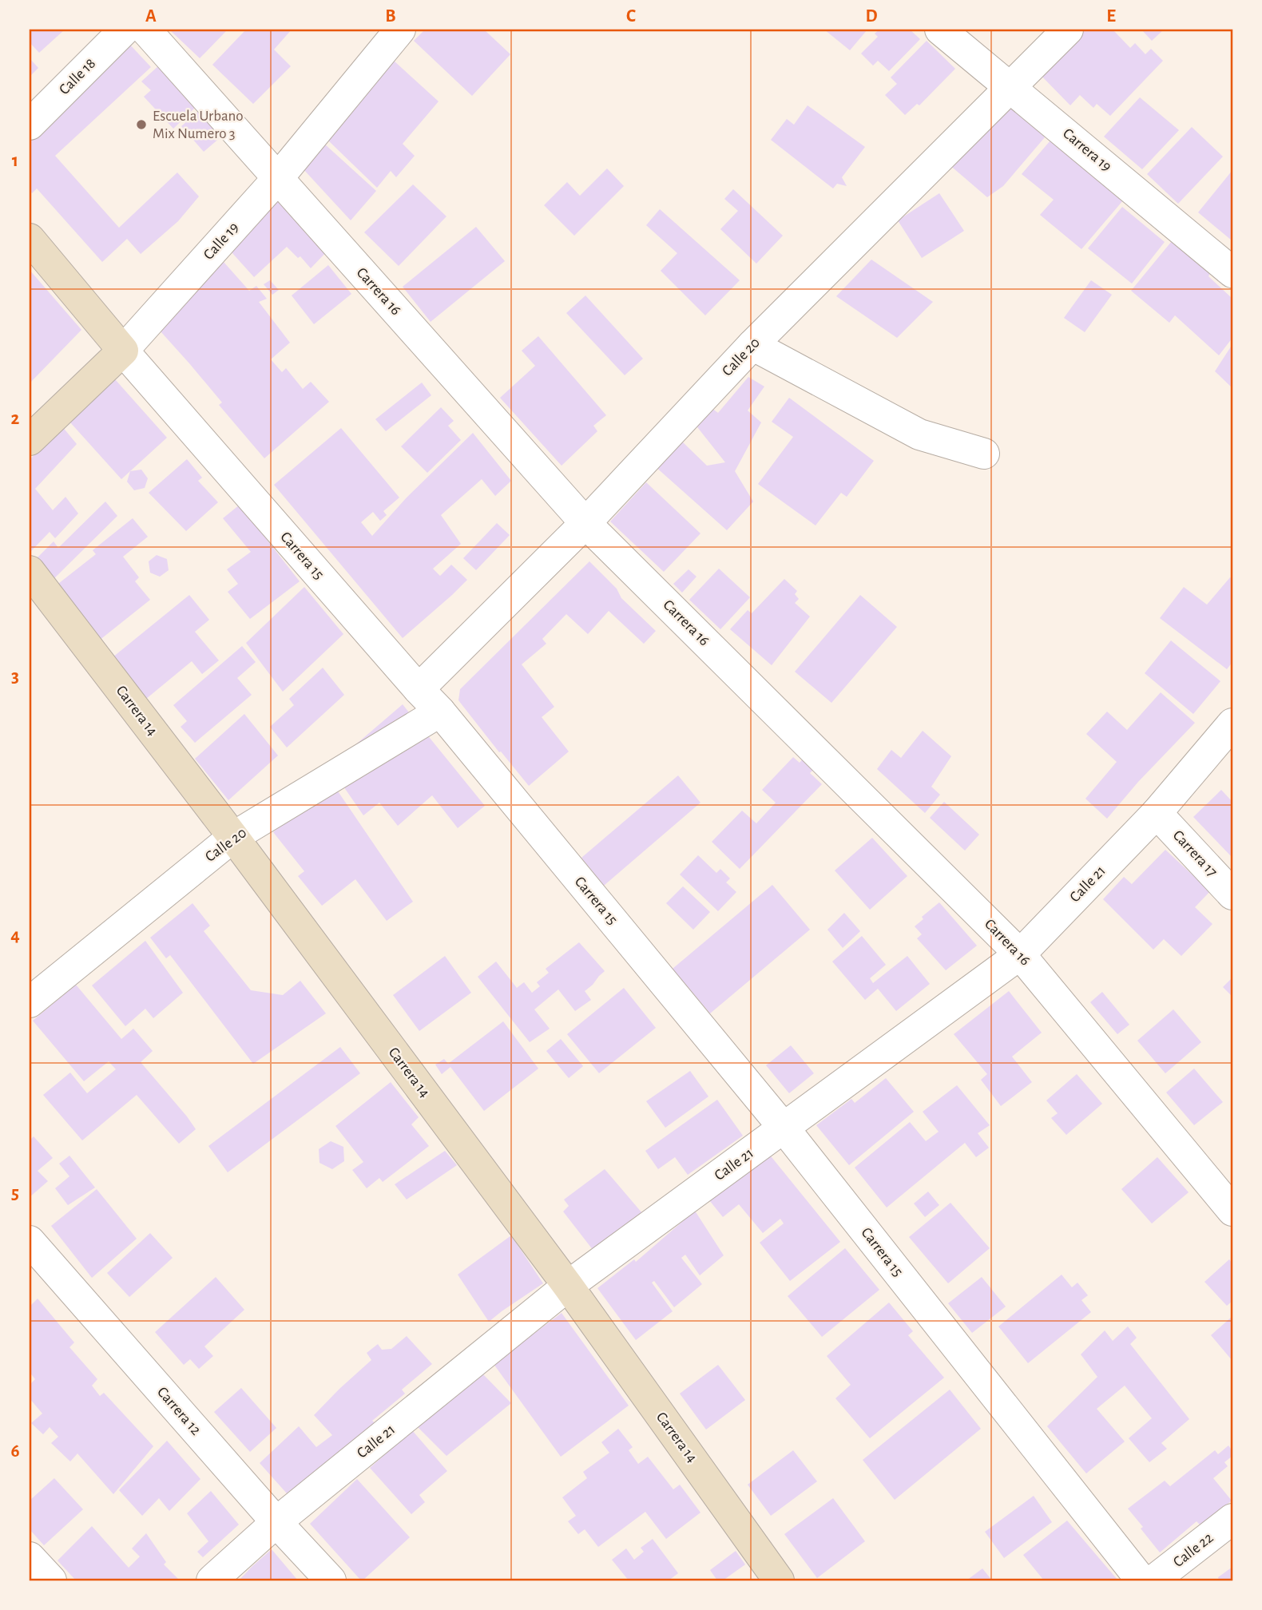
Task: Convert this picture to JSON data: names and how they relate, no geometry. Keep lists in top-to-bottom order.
{
  "streets": {
    "street": [
      "Calle 18",
      "Carrera 19",
      "Calle 19",
      "Carrera 16",
      "Calle 20",
      "Carrera 15",
      "Carrera 14",
      "Carrera 17",
      "Calle 21",
      "Carrera 12",
      "Calle 22"
    ]
  },
  "crossings": [
    ["Carrera 19", "Calle 20"],
    ["Calle 19", "Carrera 16"],
    ["Calle 19", "Carrera 15"],
    ["Carrera 16", "Calle 20"],
    ["Carrera 16", "Calle 21"],
    ["Calle 20", "Carrera 15"],
    ["Calle 20", "Carrera 14"],
    ["Carrera 15", "Calle 21"],
    ["Carrera 14", "Calle 21"],
    ["Carrera 17", "Calle 21"],
    ["Calle 21", "Carrera 12"]
  ],
  "places": ["Escuela Urbano Mix Numero 3"],
  "grid": {
    "columns": [
      "A",
      "B",
      "C",
      "D",
      "E"
    ],
    "rows": [
      "1",
      "2",
      "3",
      "4",
      "5",
      "6"
    ]
  }
}
